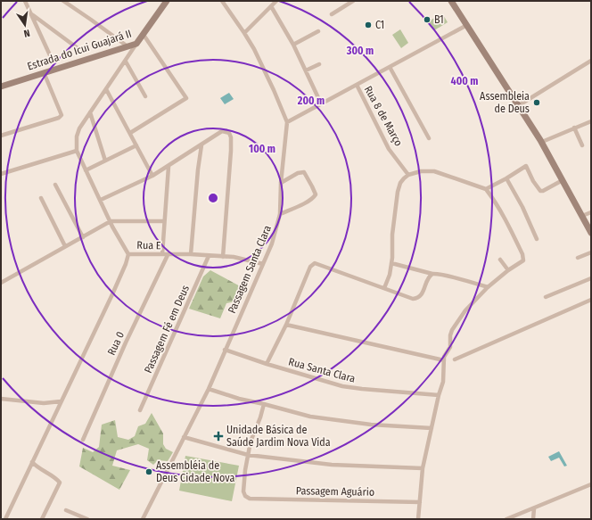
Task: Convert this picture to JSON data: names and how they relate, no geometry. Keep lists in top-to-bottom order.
{
  "streets": {
    "main road": ["Estrada do Icui Guajará II"],
    "street": [
      "Rua 8 de Março",
      "Rua E",
      "Passagem Santa Clara",
      "Passagem Fé em Deus",
      "Rua 0",
      "Rua Santa Clara",
      "Passagem Aguário"
    ]
  },
  "crossings": [
    ["Rua E", "Passagem Santa Clara"],
    ["Rua E", "Passagem Fé em Deus"],
    ["Rua E", "Rua 0"],
    ["Passagem Santa Clara", "Rua Santa Clara"]
  ],
  "places": {
    "other": [
      "B1",
      "C1",
      "Assembleia de Deus",
      "Assembléia de Deus Cidade Nova"
    ],
    "health": ["Unidade Básica de Saúde Jardim Nova Vida"]
  },
  "north": "bottom",
  "rings": [
    "300 m",
    "400 m",
    "200 m",
    "100 m"
  ]
}
